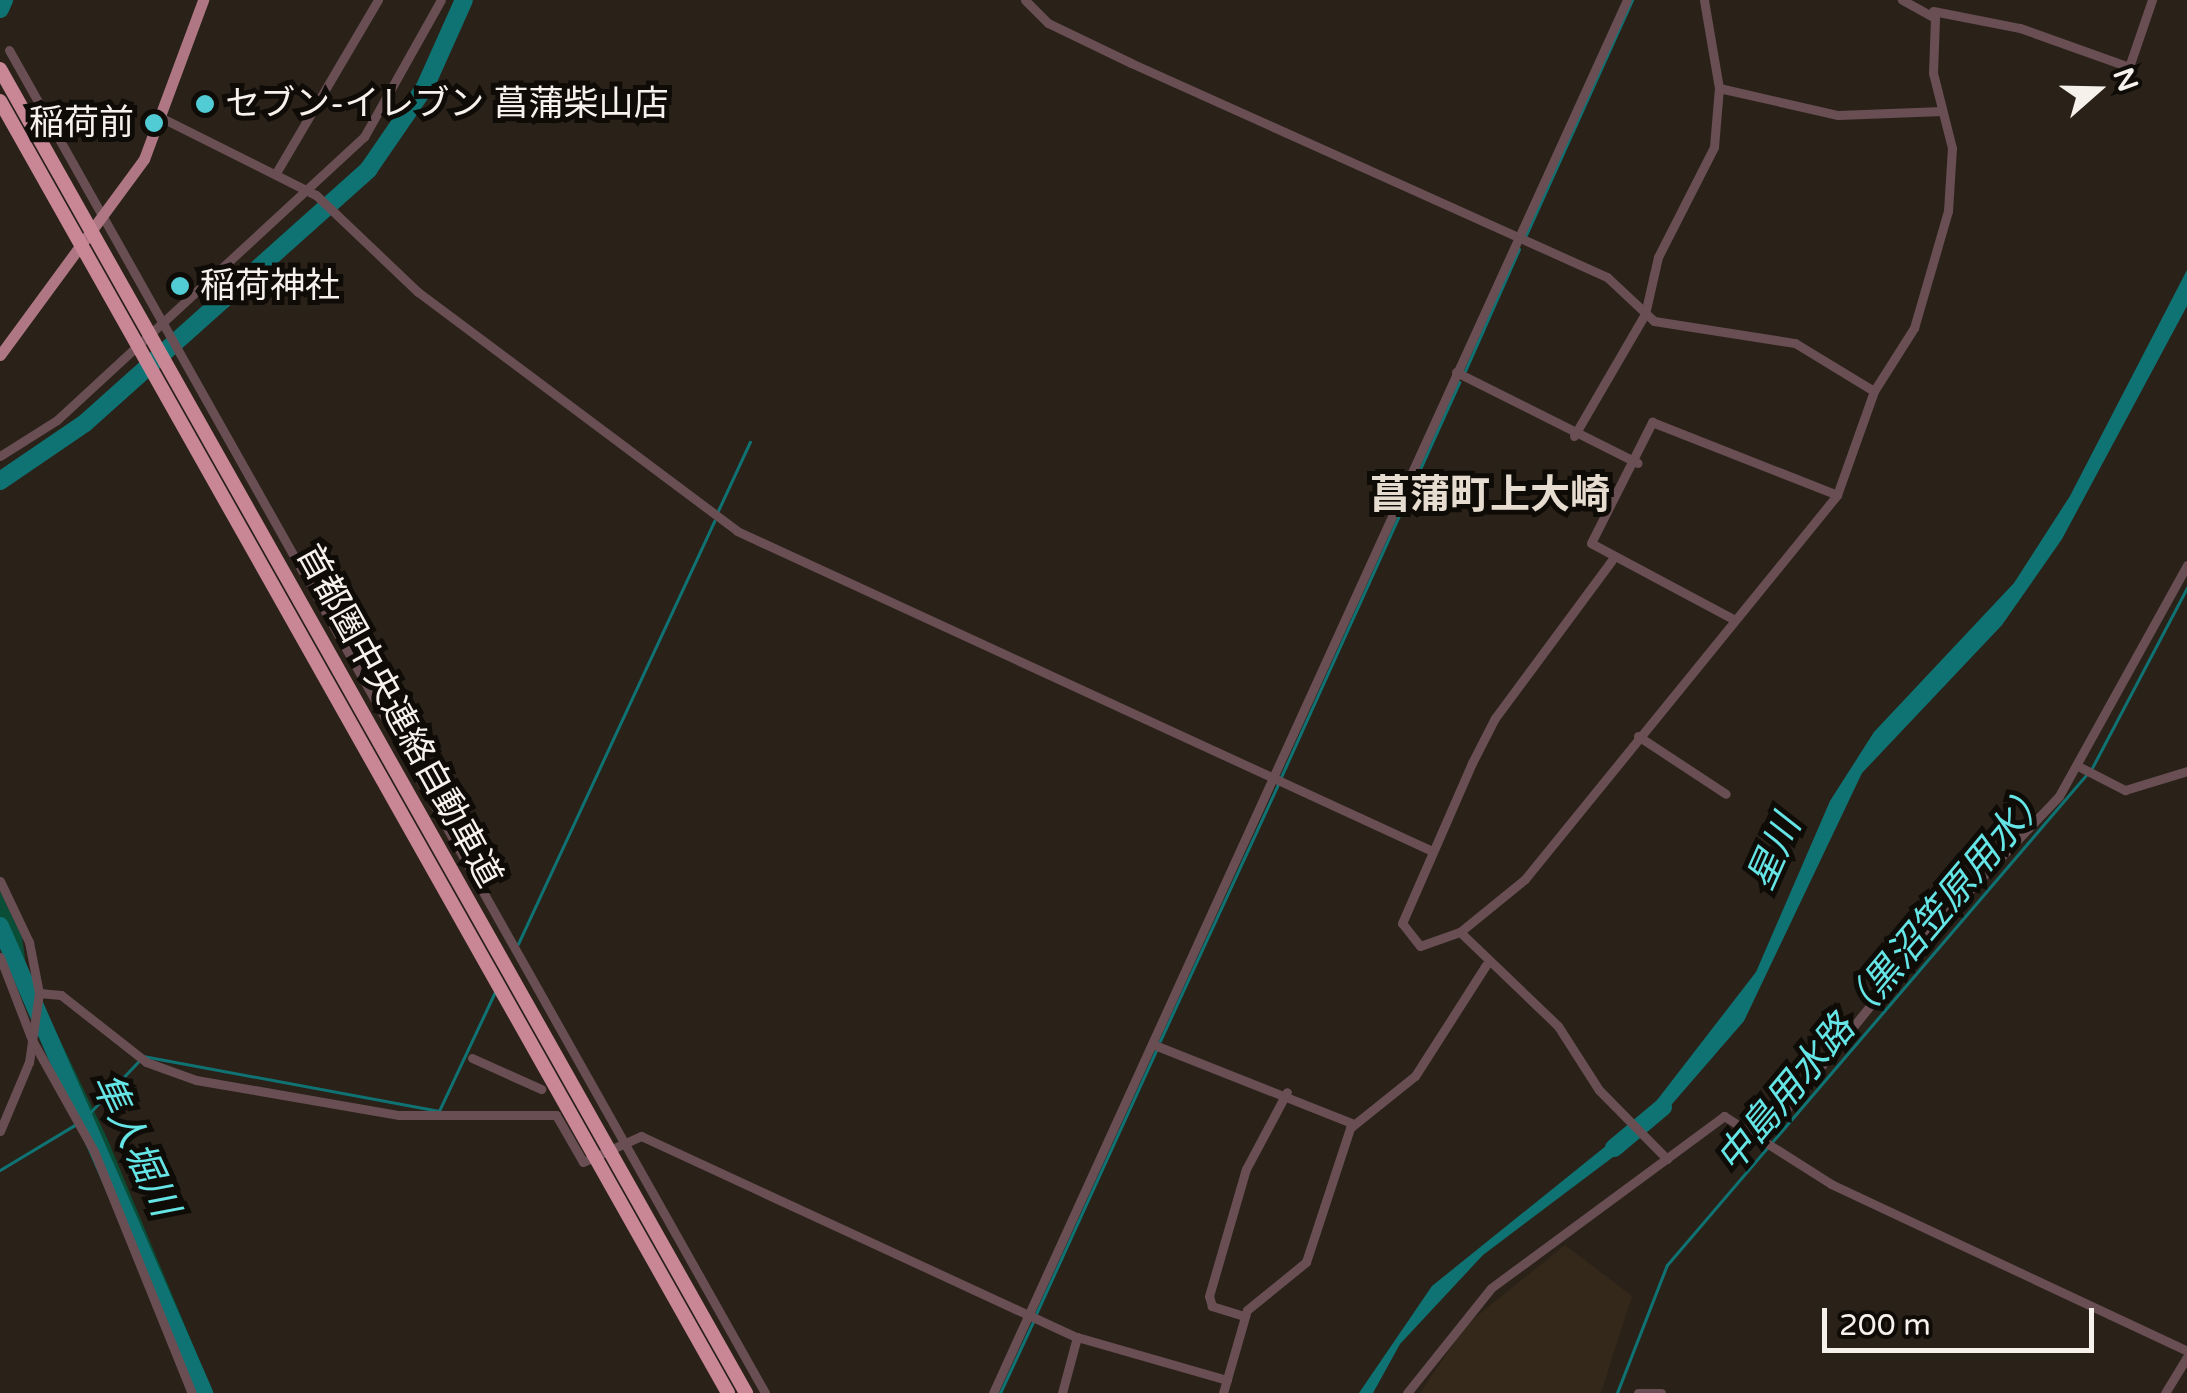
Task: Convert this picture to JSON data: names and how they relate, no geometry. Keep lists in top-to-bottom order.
{
  "streets": {
    "highway": ["首都圏中央連絡自動車道"]
  },
  "districts": ["菖蒲町上大崎"],
  "water": ["星川", "中島用水路（黒沼笠原用水）", "隼人堀川"],
  "places": ["セブン-イレブン 菖蒲柴山店", "稲荷前", "稲荷神社"],
  "scale_bar": "200 m",
  "north": "right"
}
